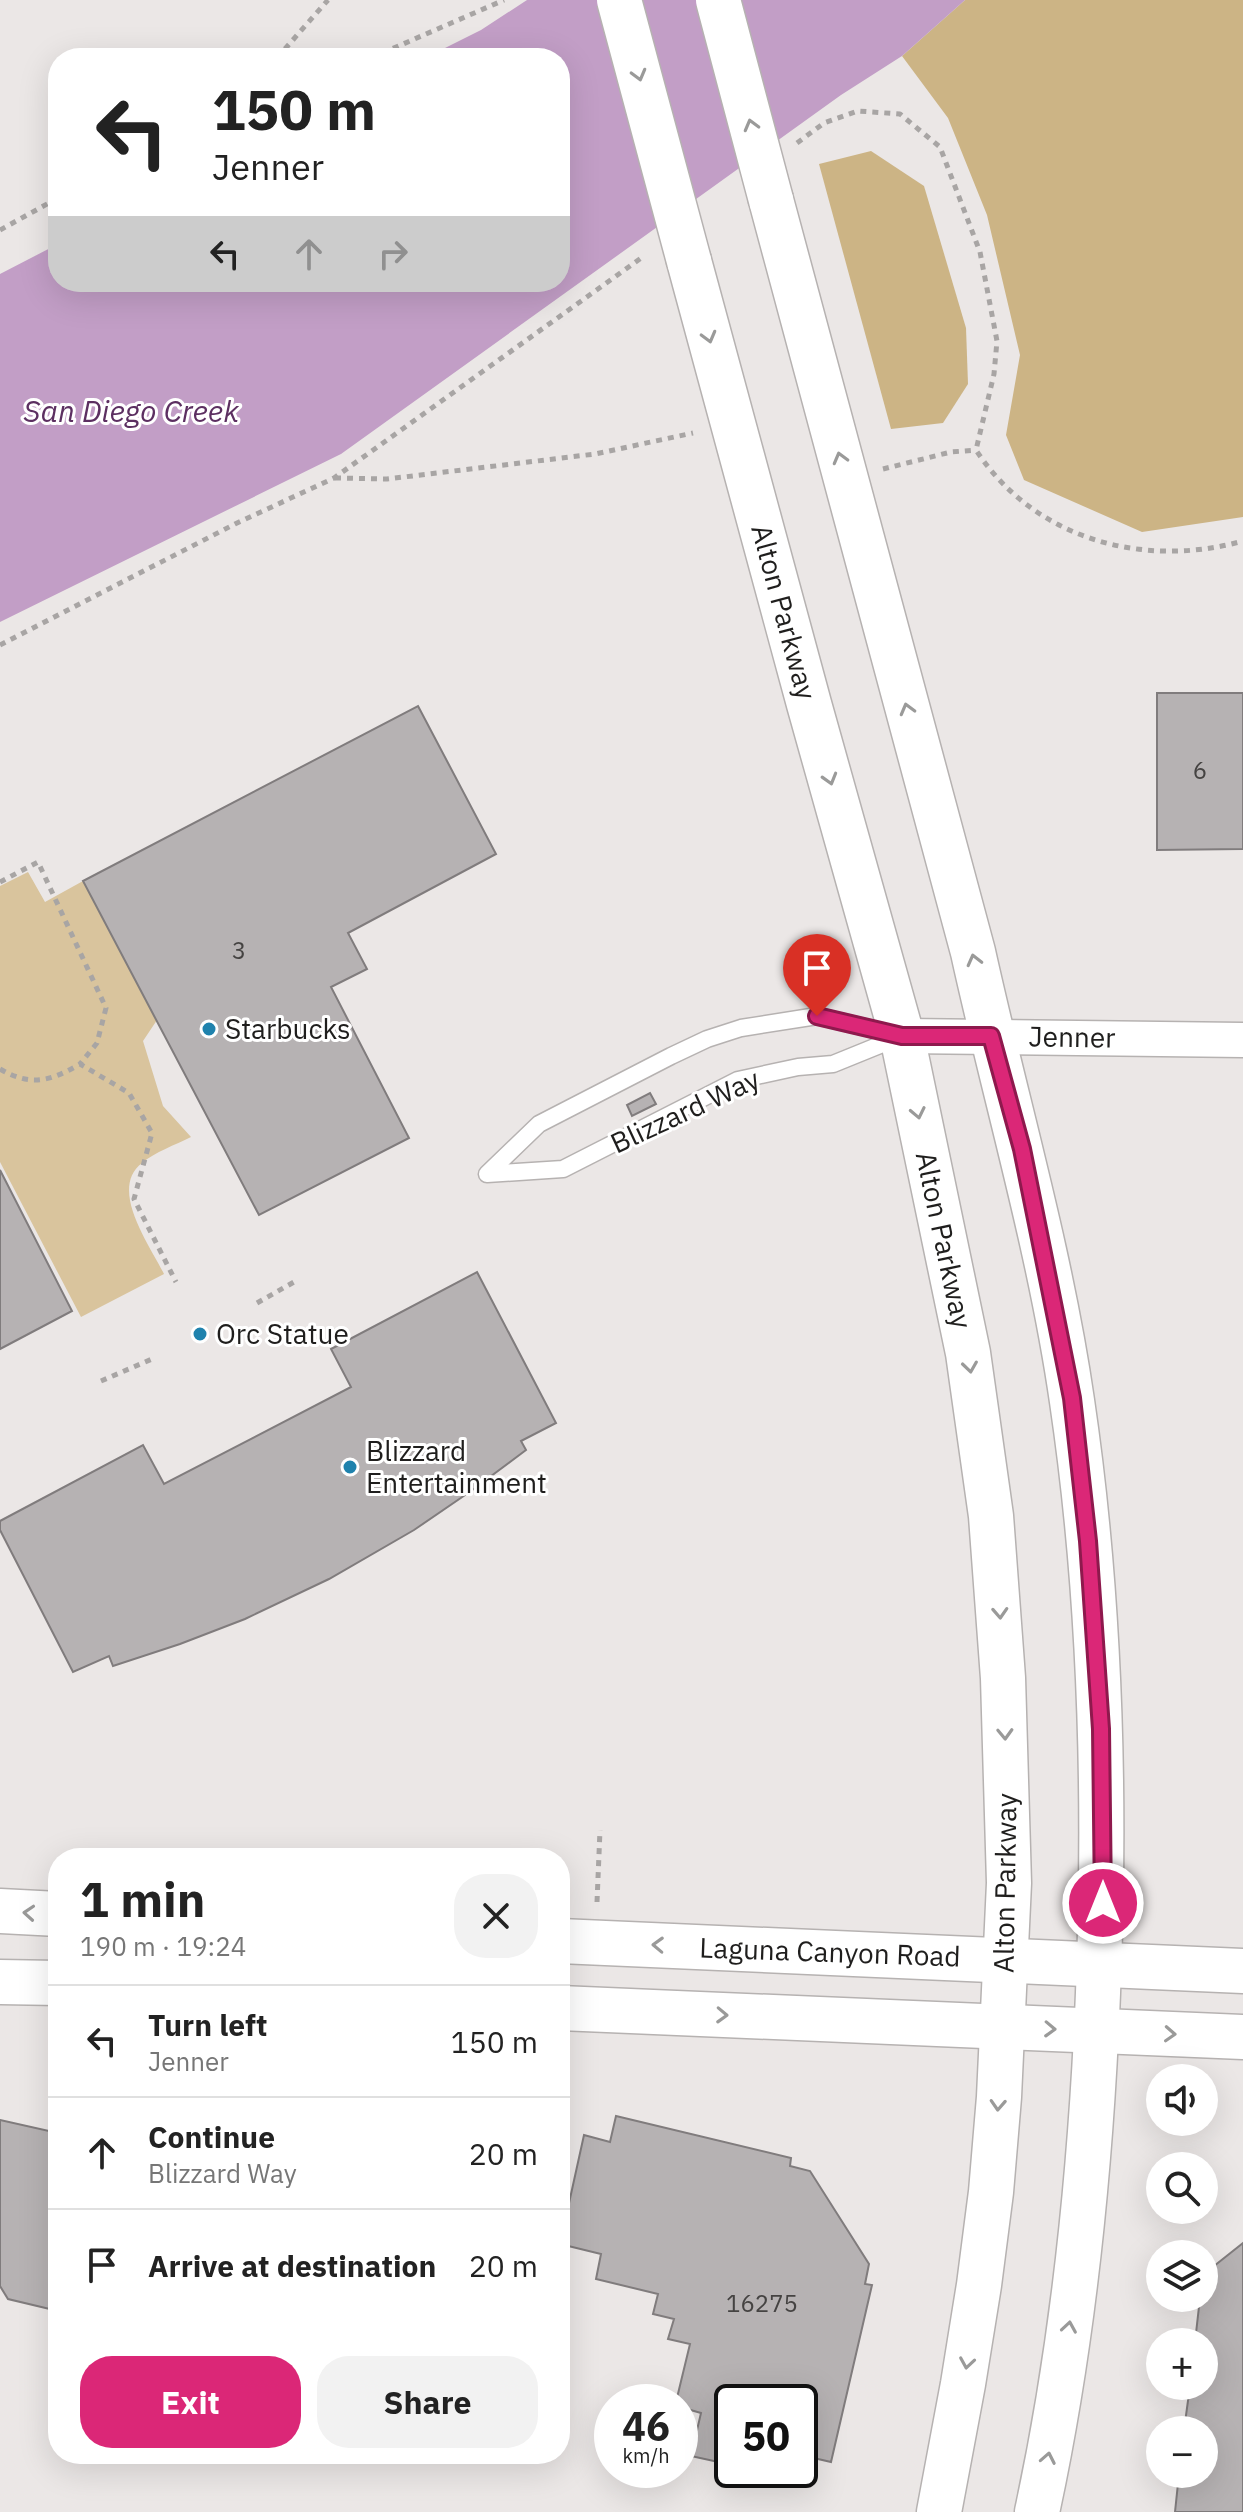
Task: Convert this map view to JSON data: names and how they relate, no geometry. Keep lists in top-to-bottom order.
{
  "streets": {
    "main road": ["Alton Parkway", "Laguna Canyon Road"],
    "street": ["Jenner"],
    "lane": ["Blizzard Way"]
  },
  "crossings": [
    ["Alton Parkway", "Jenner"],
    ["Alton Parkway", "Blizzard Way"],
    ["Alton Parkway", "Laguna Canyon Road"],
    ["Jenner", "Blizzard Way"]
  ],
  "water": ["San Diego Creek"],
  "places": ["Starbucks", "Orc Statue", "Blizzard Entertainment"],
  "house_numbers": ["6", "3", "16275"],
  "page": {
    "turn": ["150 m", "Jenner"],
    "heading": ["1 min", "190 m · 19:24"],
    "list": [
      {
        "name": "Turn left",
        "note": "Jenner",
        "value": "150 m"
      },
      {
        "name": "Continue",
        "note": "Blizzard Way",
        "value": "20 m"
      },
      {
        "name": "Arrive at destination",
        "value": "20 m"
      }
    ],
    "map_buttons": ["+", "−"],
    "buttons": ["Exit", "Share"],
    "speed": "46 km/h",
    "limit": "50"
  }
}
